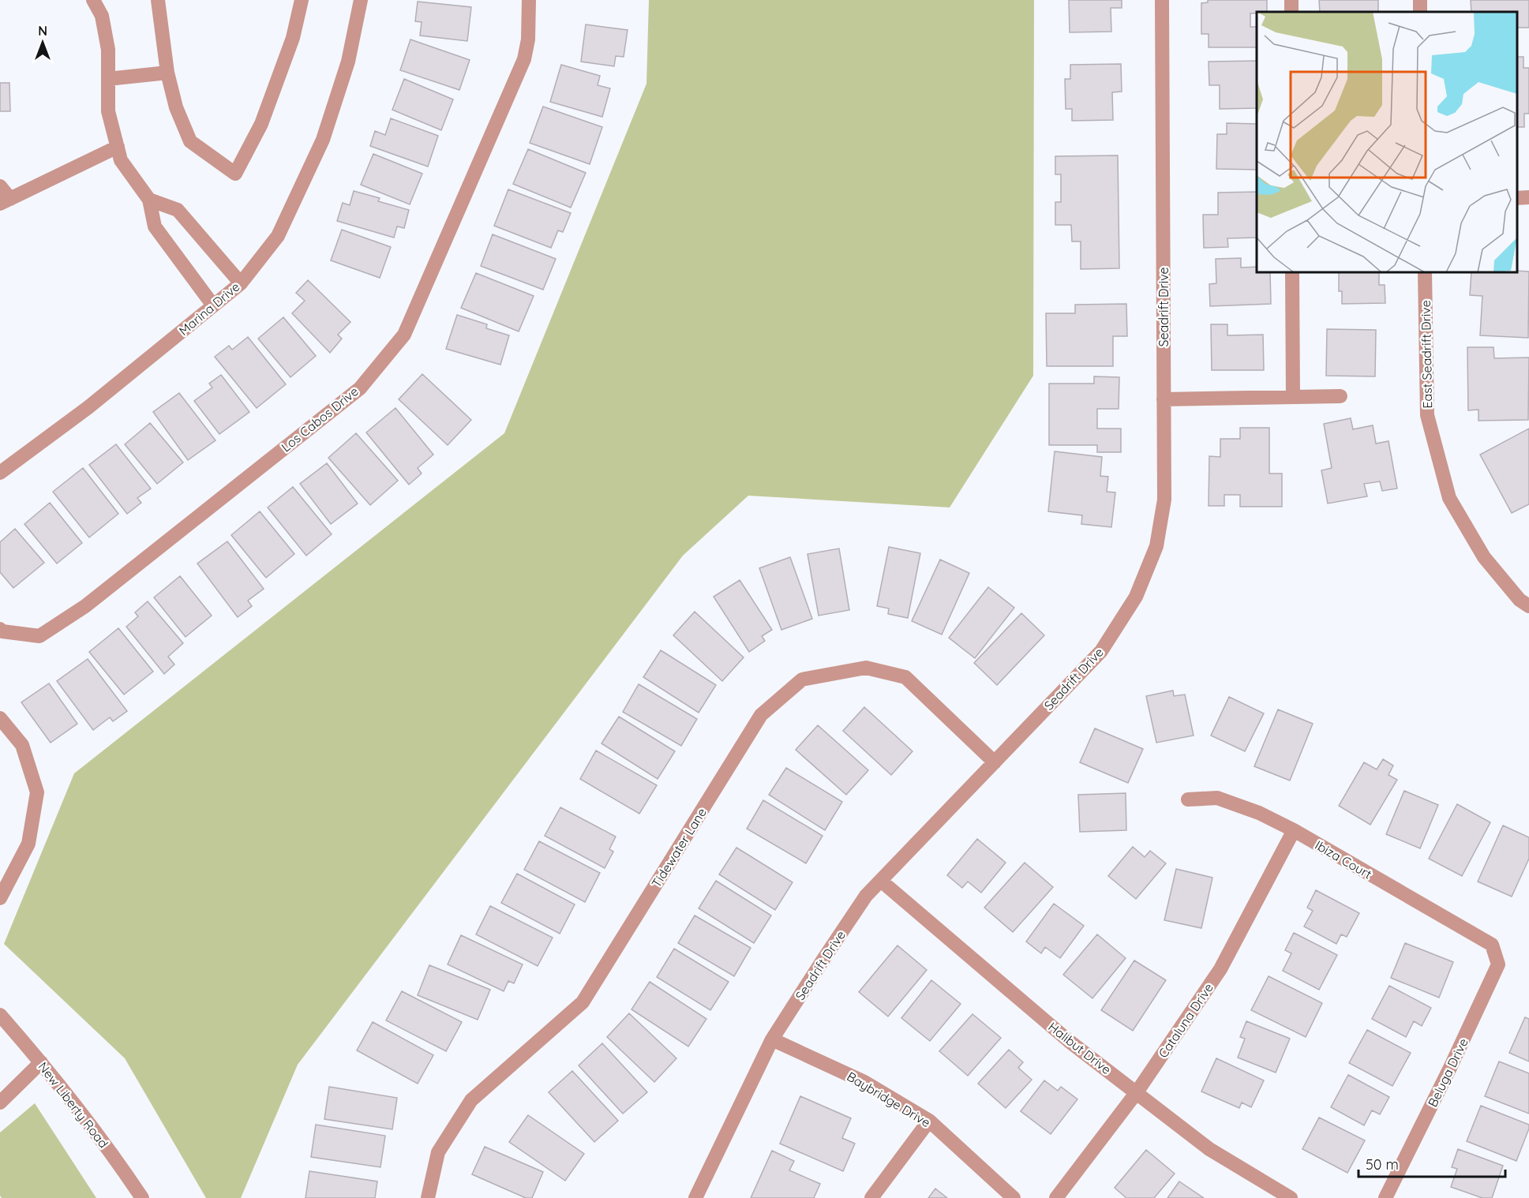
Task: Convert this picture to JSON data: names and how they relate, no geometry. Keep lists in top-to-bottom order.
{
  "streets": {
    "street": [
      "Seadrift Drive",
      "Marina Drive",
      "East Seadrift Drive",
      "Los Cabos Drive",
      "Tidewater Lane",
      "Ibiza Court",
      "Cataluna Drive",
      "Halibut Drive",
      "Beluga Drive",
      "Baybridge Drive",
      "New Liberty Road"
    ]
  },
  "crossings": [
    ["Seadrift Drive", "Tidewater Lane"],
    ["Seadrift Drive", "Halibut Drive"],
    ["Seadrift Drive", "Baybridge Drive"],
    ["Ibiza Court", "Cataluna Drive"],
    ["Ibiza Court", "Beluga Drive"],
    ["Cataluna Drive", "Halibut Drive"]
  ],
  "scale_bar": "50 m",
  "north": "top"
}
